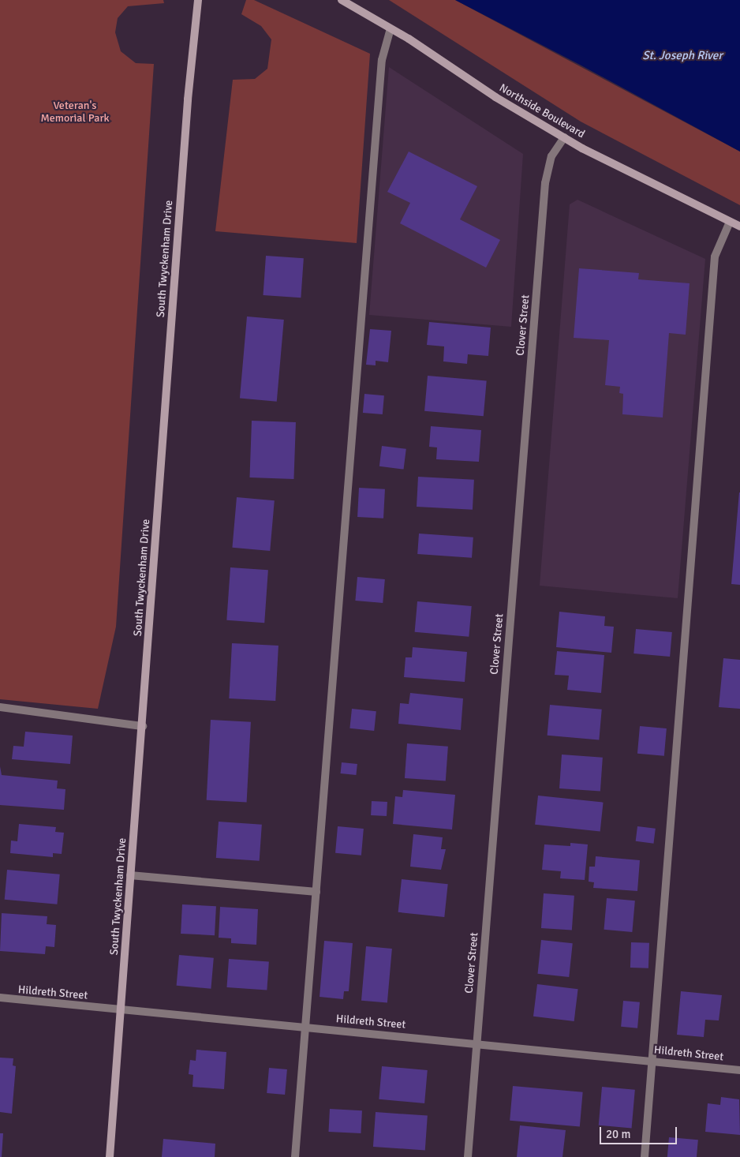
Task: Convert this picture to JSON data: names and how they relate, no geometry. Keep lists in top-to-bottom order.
{
  "streets": {
    "street": [
      "Northside Boulevard",
      "South Twyckenham Drive",
      "Clover Street",
      "Hildreth Street"
    ]
  },
  "crossings": [
    ["Northside Boulevard", "Clover Street"],
    ["South Twyckenham Drive", "Hildreth Street"],
    ["Clover Street", "Hildreth Street"]
  ],
  "water": ["St. Joseph River"],
  "parks": ["Veteran's Memorial Park"],
  "scale_bar": "20 m"
}
